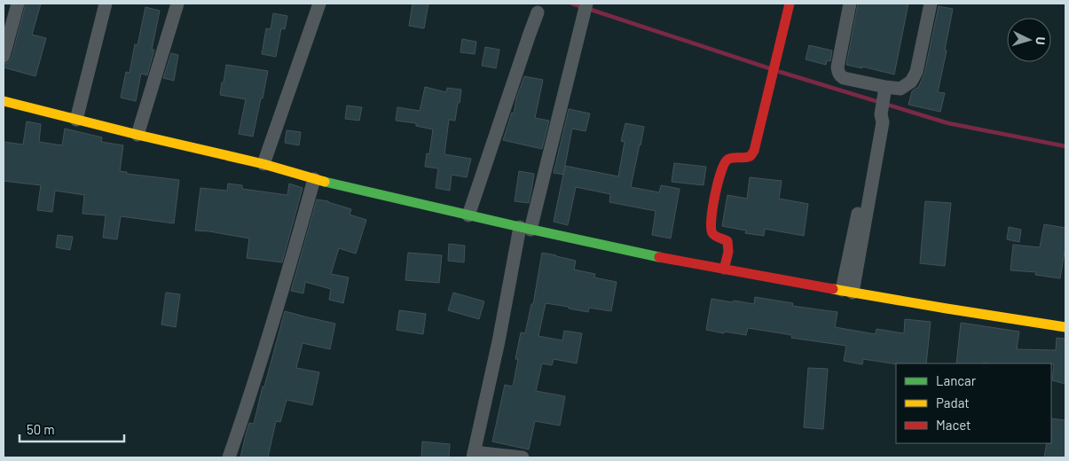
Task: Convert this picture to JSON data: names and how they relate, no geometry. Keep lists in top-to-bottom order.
{
  "legend": ["Lancar", "Padat", "Macet"],
  "scale_bar": "50 m",
  "north": "right"
}
